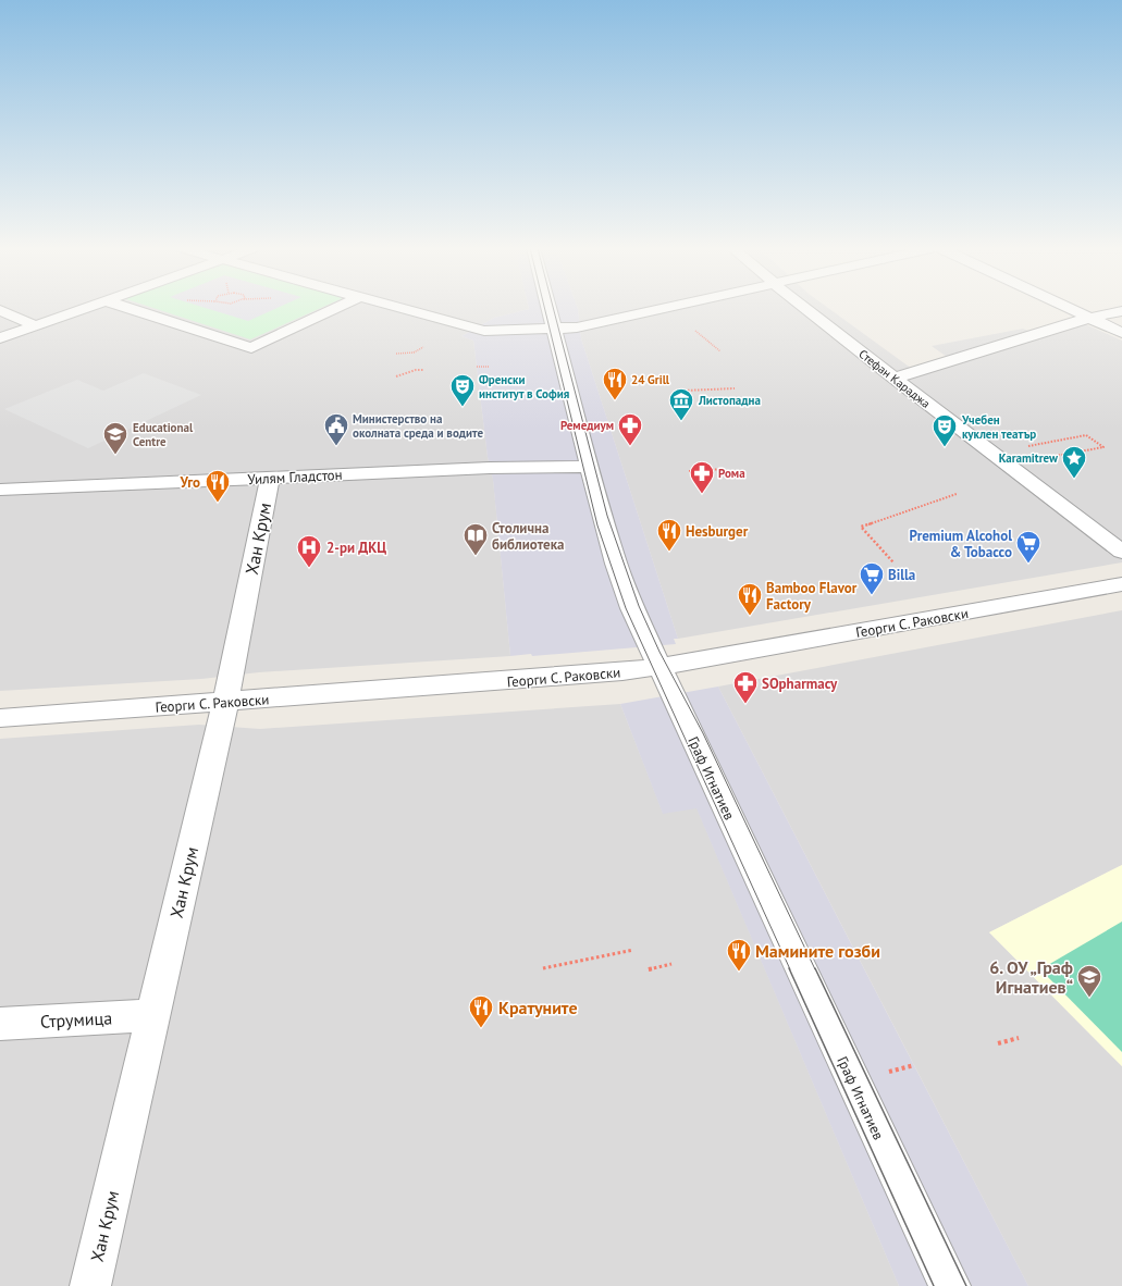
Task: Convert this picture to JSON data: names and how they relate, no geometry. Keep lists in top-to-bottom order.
{
  "streets": {
    "street": [
      "Стефан Караджа",
      "Уилям Гладстон",
      "Хан Крум",
      "Георги С. Раковски",
      "Граф Игнатиев",
      "Струмица"
    ]
  },
  "crossings": [
    ["Уилям Гладстон", "Хан Крум"],
    ["Уилям Гладстон", "Граф Игнатиев"],
    ["Хан Крум", "Георги С. Раковски"],
    ["Хан Крум", "Струмица"],
    ["Георги С. Раковски", "Граф Игнатиев"]
  ],
  "places": {
    "restaurant": [
      "24 Grill",
      "Уго",
      "Hesburger",
      "Bamboo Flavor Factory",
      "Мамините гозби",
      "Кратуните"
    ],
    "theatre": ["Френски институт в София", "Учебен куклен театър"],
    "museum": ["Листопадна"],
    "public building": ["Министерство на околната среда и водите"],
    "pharmacy": ["Ремедиум", "Рома", "SOpharmacy"],
    "school or university": ["Educational Centre", "6. ОУ „Граф Игнатиев“"],
    "place": ["Karamitrew"],
    "library": ["Столична библиотека"],
    "supermarket": ["Premium Alcohol & Tobacco", "Billa"],
    "hospital": ["2-ри ДКЦ"]
  }
}
